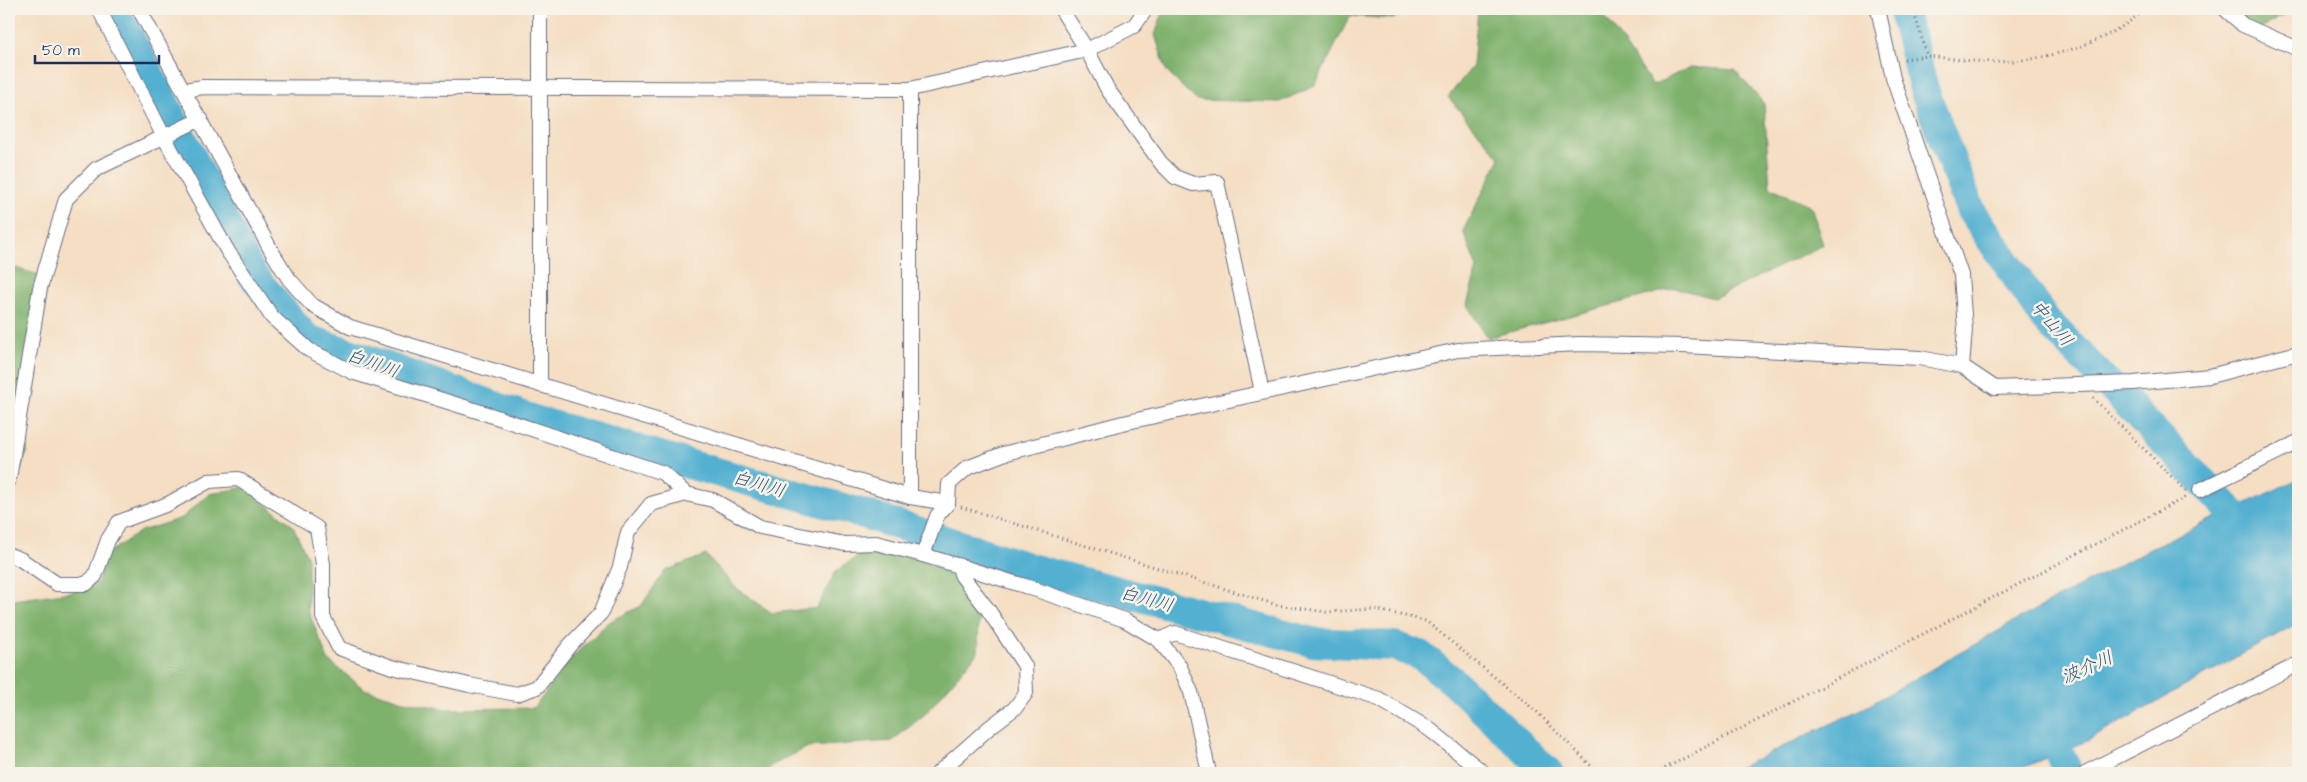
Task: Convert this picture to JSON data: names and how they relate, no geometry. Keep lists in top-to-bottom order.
{
  "water": ["中山川", "白川川", "波介川"],
  "scale_bar": "50 m"
}
